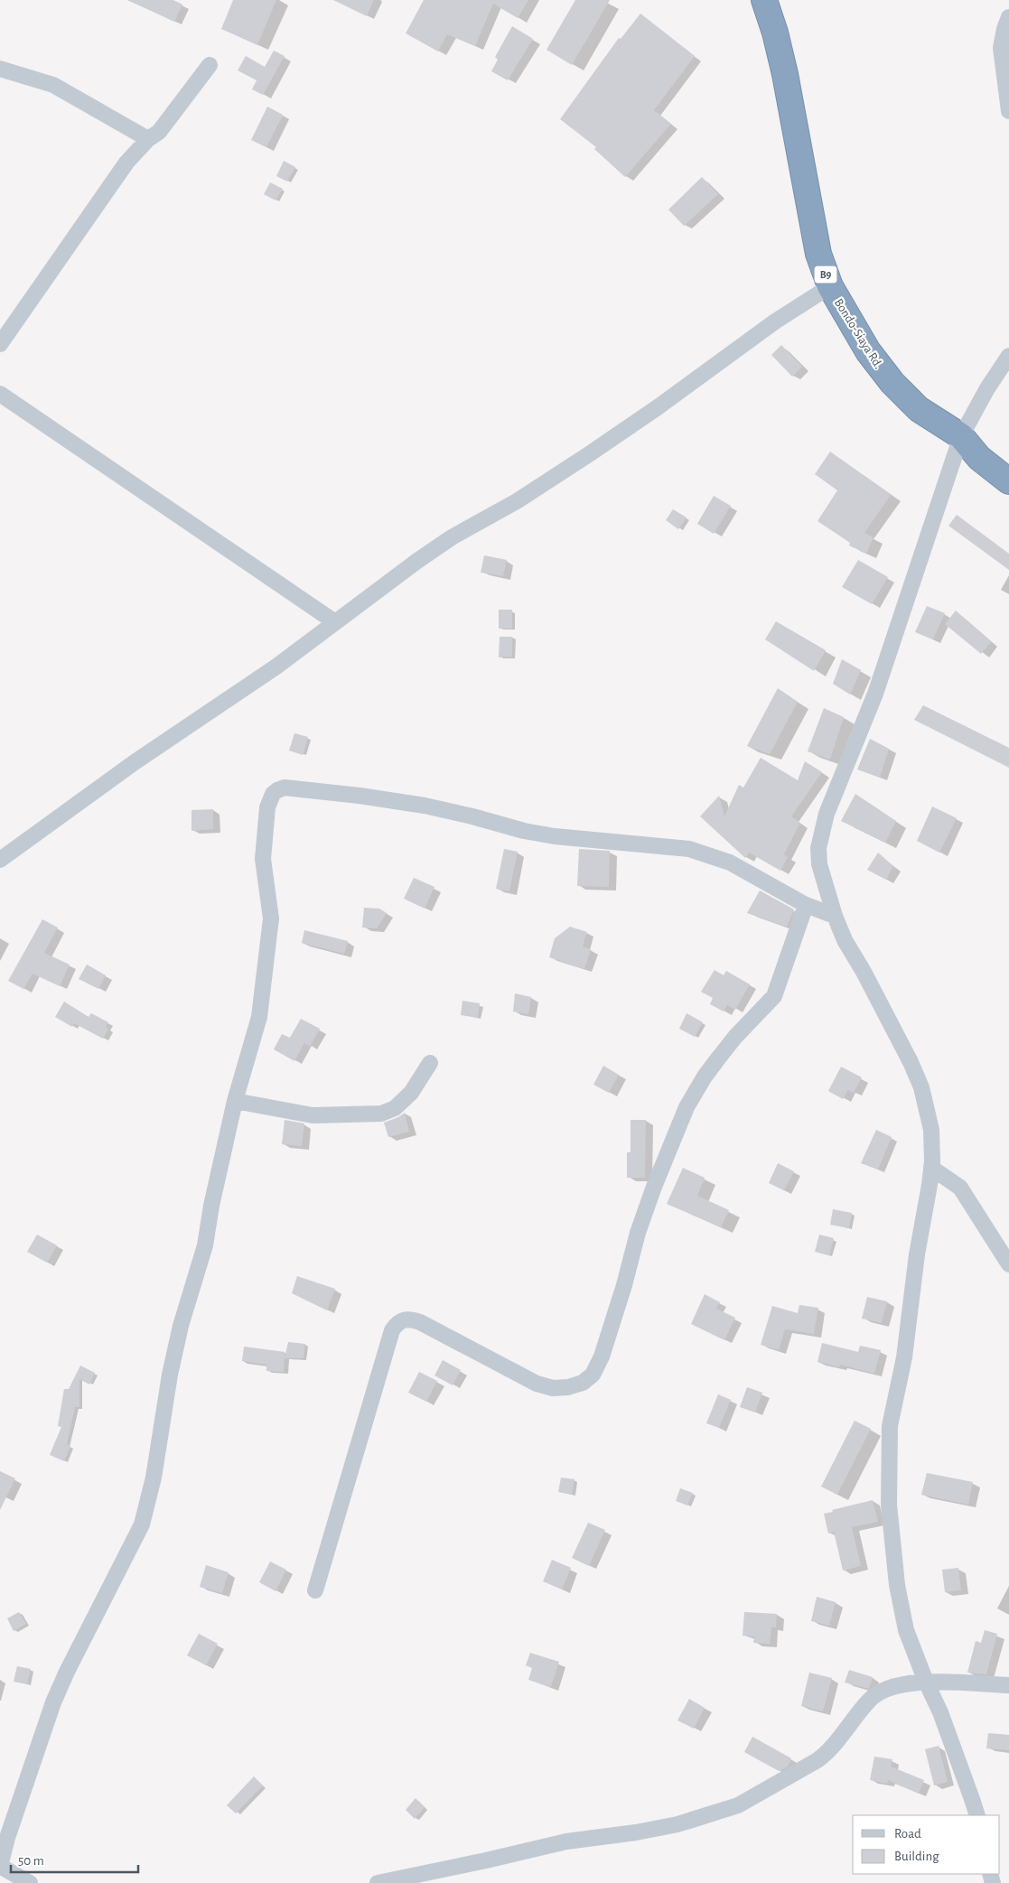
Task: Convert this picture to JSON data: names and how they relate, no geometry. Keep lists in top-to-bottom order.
{
  "streets": {
    "highway": ["B9", "Bondo-Siaya Rd."]
  },
  "legend": ["Road", "Building"],
  "scale_bar": "50 m"
}
